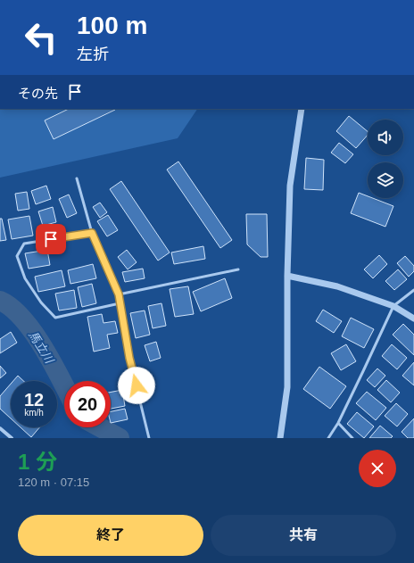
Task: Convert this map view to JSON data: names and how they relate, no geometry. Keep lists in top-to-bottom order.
{
  "water": ["馬立川"],
  "page": {
    "turn": ["100 m", "左折"],
    "then": "その先",
    "speed": "12 km/h",
    "limit": "20",
    "heading": ["1 分", "120 m · 07:15"],
    "buttons": ["終了", "共有"]
  }
}
